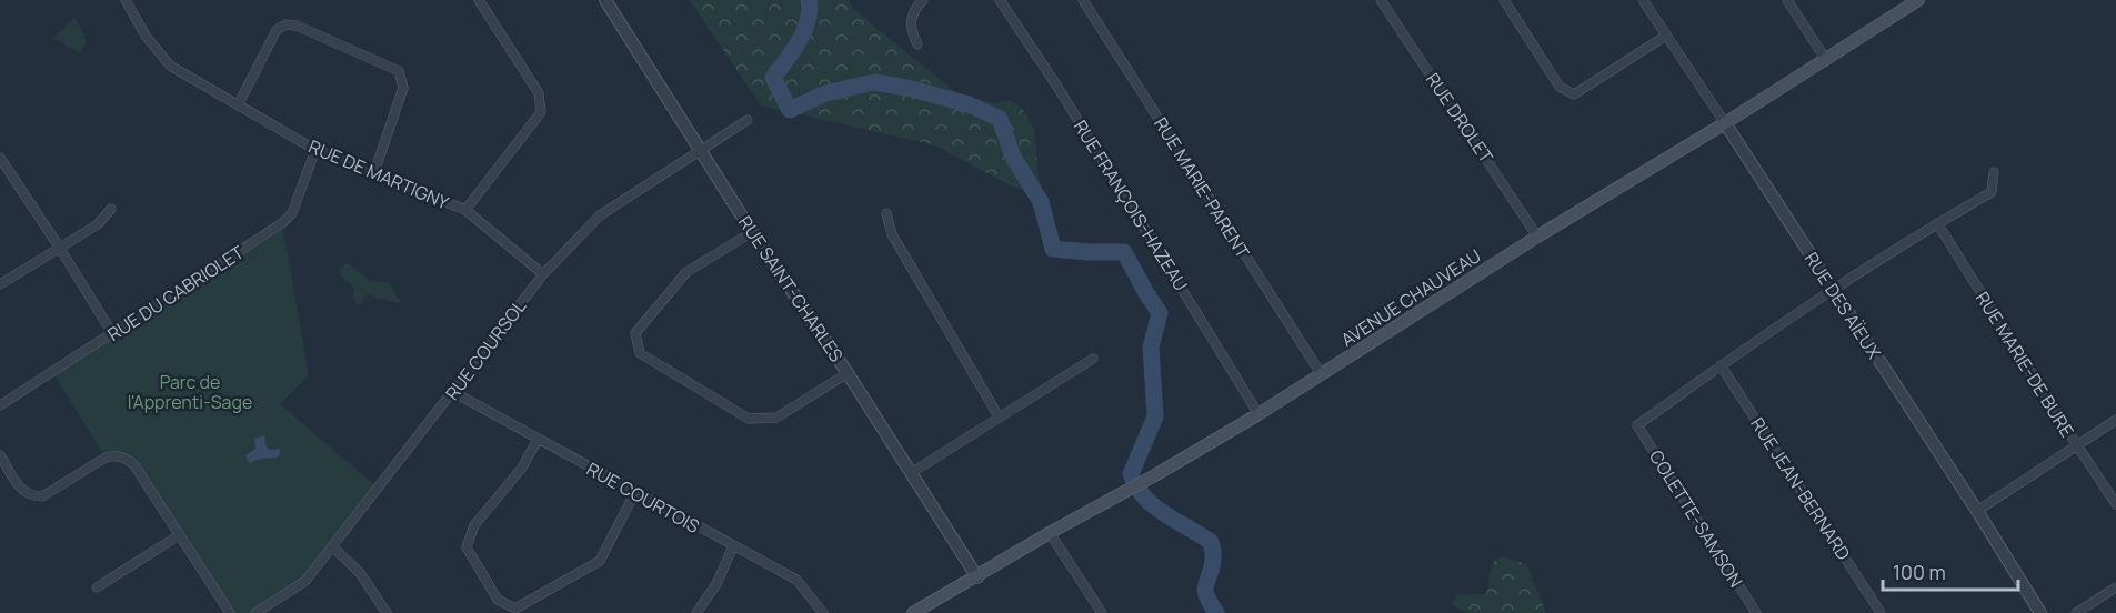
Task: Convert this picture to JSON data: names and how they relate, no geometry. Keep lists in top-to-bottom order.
{
  "streets": {
    "main road": ["AVENUE CHAUVEAU"],
    "street": [
      "RUE DROLET",
      "RUE DE MARTIGNY",
      "RUE MARIE-PARENT",
      "RUE FRANÇOIS-HAZEAU",
      "RUE SAINT-CHARLES",
      "RUE DU CABRIOLET",
      "RUE DES AÏEUX",
      "RUE COURSOL",
      "RUE MARIE-DE BURE",
      "RUE JEAN-BERNARD",
      "RUE COURTOIS"
    ]
  },
  "crossings": [
    ["RUE DROLET", "AVENUE CHAUVEAU"],
    ["RUE DE MARTIGNY", "RUE DU CABRIOLET"],
    ["RUE DE MARTIGNY", "RUE COURSOL"],
    ["RUE MARIE-PARENT", "AVENUE CHAUVEAU"],
    ["RUE FRANÇOIS-HAZEAU", "AVENUE CHAUVEAU"],
    ["RUE SAINT-CHARLES", "AVENUE CHAUVEAU"],
    ["RUE SAINT-CHARLES", "RUE COURSOL"],
    ["AVENUE CHAUVEAU", "RUE DES AÏEUX"],
    ["RUE COURSOL", "RUE COURTOIS"]
  ],
  "parks": ["Parc de l'Apprenti-Sage"],
  "scale_bar": "100 m"
}
